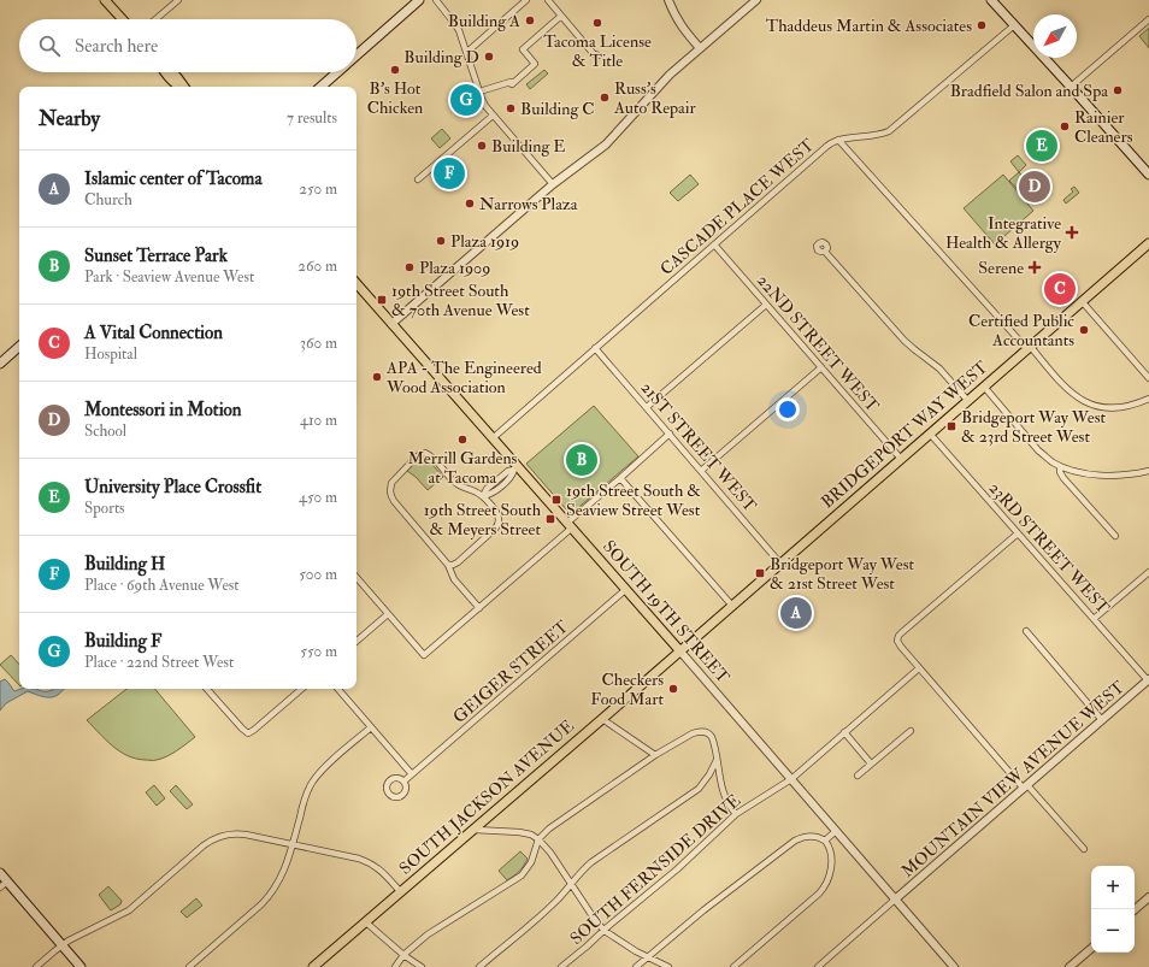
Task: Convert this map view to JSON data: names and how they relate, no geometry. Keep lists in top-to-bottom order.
{
  "streets": {
    "main road": ["BRIDGEPORT WAY WEST", "SOUTH 19TH STREET", "SOUTH JACKSON AVENUE"],
    "street": [
      "CASCADE PLACE WEST",
      "22ND STREET WEST",
      "21ST STREET WEST",
      "23RD STREET WEST",
      "GEIGER STREET",
      "MOUNTAIN VIEW AVENUE WEST",
      "SOUTH FERNSIDE DRIVE"
    ]
  },
  "crossings": [
    ["CASCADE PLACE WEST", "22ND STREET WEST"],
    ["CASCADE PLACE WEST", "21ST STREET WEST"],
    ["CASCADE PLACE WEST", "SOUTH 19TH STREET"],
    ["22ND STREET WEST", "BRIDGEPORT WAY WEST"],
    ["BRIDGEPORT WAY WEST", "21ST STREET WEST"],
    ["BRIDGEPORT WAY WEST", "23RD STREET WEST"],
    ["BRIDGEPORT WAY WEST", "SOUTH 19TH STREET"],
    ["BRIDGEPORT WAY WEST", "SOUTH JACKSON AVENUE"],
    ["23RD STREET WEST", "MOUNTAIN VIEW AVENUE WEST"],
    ["SOUTH 19TH STREET", "GEIGER STREET"],
    ["SOUTH 19TH STREET", "MOUNTAIN VIEW AVENUE WEST"],
    ["SOUTH 19TH STREET", "SOUTH JACKSON AVENUE"],
    ["SOUTH 19TH STREET", "SOUTH FERNSIDE DRIVE"]
  ],
  "places": {
    "other": [
      "Building A",
      "Tacoma License & Title",
      "Thaddeus Martin & Associates",
      "Building D",
      "B's Hot Chicken",
      "Bradfield Salon and Spa",
      "Russ's Auto Repair",
      "Building C",
      "Rainier Cleaners",
      "Building E",
      "Narrows Plaza",
      "Plaza 1919",
      "Plaza 1909",
      "Certified Public Accountants",
      "APA - The Engineered Wood Association",
      "Merrill Gardens at Tacoma",
      "Checkers Food Mart"
    ],
    "health": ["Integrative Health & Allergy", "Serene"],
    "transit": [
      "19th Street South & 70th Avenue West",
      "Bridgeport Way West & 23rd Street West",
      "19th Street South & Seaview Street West",
      "19th Street South & Meyers Street",
      "Bridgeport Way West & 21st Street West"
    ]
  },
  "north": "bottom left",
  "page": {
    "search": "Search here",
    "pins": [
      "G",
      "E",
      "F",
      "D",
      "C",
      "B",
      "A"
    ],
    "heading": ["Nearby", "7 results"],
    "list": [
      {
        "mark": "A",
        "name": "Islamic center of Tacoma",
        "note": "Church",
        "value": "250 m"
      },
      {
        "mark": "B",
        "name": "Sunset Terrace Park",
        "note": "Park · Seaview Avenue West",
        "value": "260 m"
      },
      {
        "mark": "C",
        "name": "A Vital Connection",
        "note": "Hospital",
        "value": "360 m"
      },
      {
        "mark": "D",
        "name": "Montessori in Motion",
        "note": "School",
        "value": "410 m"
      },
      {
        "mark": "E",
        "name": "University Place Crossfit",
        "note": "Sports",
        "value": "450 m"
      },
      {
        "mark": "F",
        "name": "Building H",
        "note": "Place · 69th Avenue West",
        "value": "500 m"
      },
      {
        "mark": "G",
        "name": "Building F",
        "note": "Place · 22nd Street West",
        "value": "550 m"
      }
    ],
    "map_buttons": ["+", "−"]
  }
}
